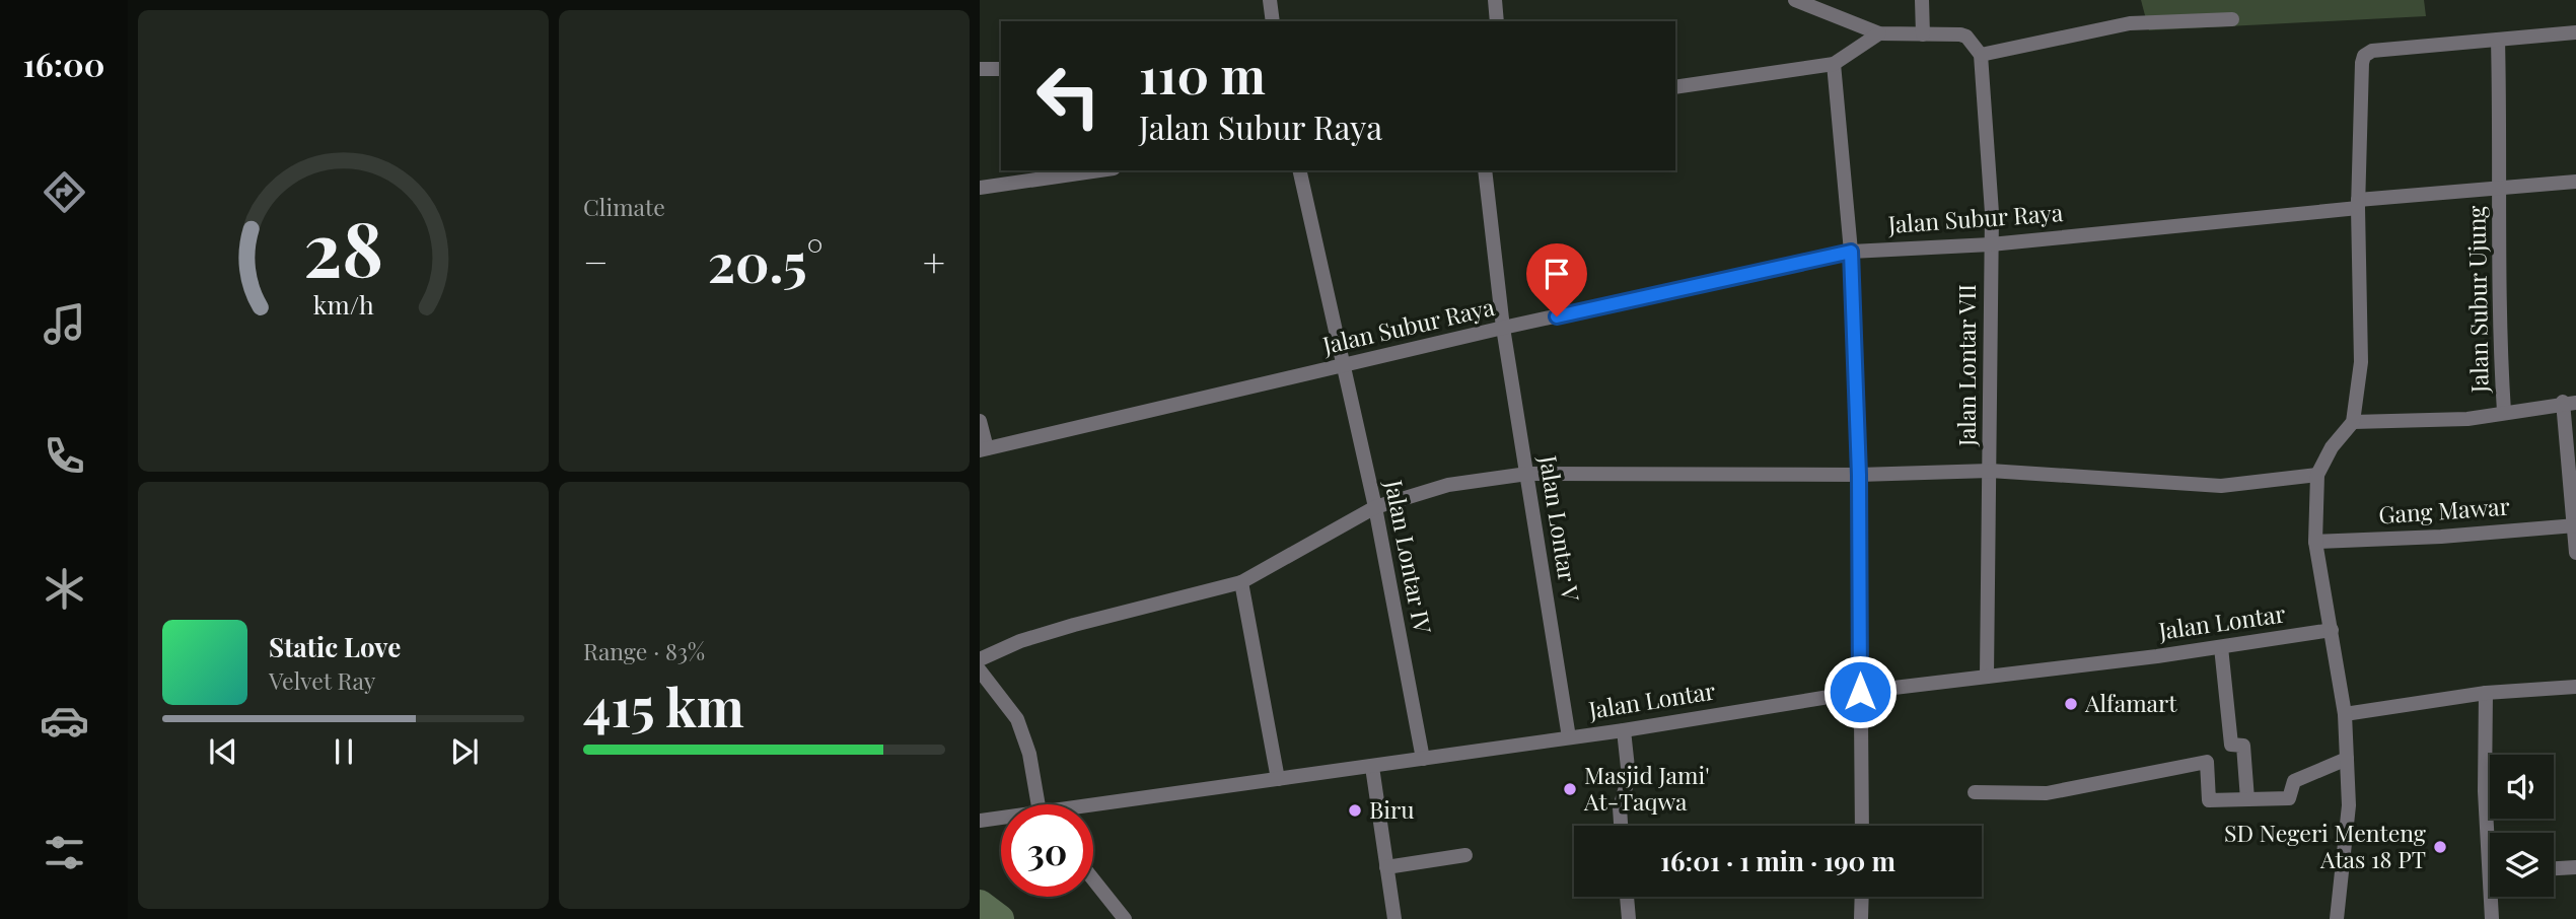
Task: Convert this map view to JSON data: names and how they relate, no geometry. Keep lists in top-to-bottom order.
{
  "streets": {
    "street": [
      "Jalan Subur Raya",
      "Jalan Subur Ujung",
      "Jalan Lontar VII",
      "Gang Mawar",
      "Jalan Lontar V",
      "Jalan Lontar IV",
      "Jalan Lontar"
    ]
  },
  "crossings": [
    ["Jalan Subur Raya", "Jalan Subur Ujung"],
    ["Jalan Subur Raya", "Jalan Lontar VII"],
    ["Jalan Subur Raya", "Jalan Lontar V"],
    ["Jalan Subur Raya", "Jalan Lontar IV"],
    ["Jalan Subur Ujung", "Gang Mawar"],
    ["Jalan Lontar VII", "Jalan Lontar"],
    ["Jalan Lontar V", "Jalan Lontar"],
    ["Jalan Lontar IV", "Jalan Lontar"]
  ],
  "places": [
    "Alfamart",
    "Masjid Jami' At-Taqwa",
    "Biru",
    "SD Negeri Menteng Atas 18 PT"
  ],
  "page": {
    "tabs": "16:00",
    "tile": [
      "Climate",
      ["Range · 83%", "415 km"]
    ],
    "turn": ["110 m", "Jalan Subur Raya"],
    "heat": ["−", "20.5°", "+"],
    "song": ["Static Love", "Velvet Ray"],
    "limit": "30",
    "trip": "16:01 · 1 min · 190 m",
    "gauge": ["28", "km/h"]
  }
}
